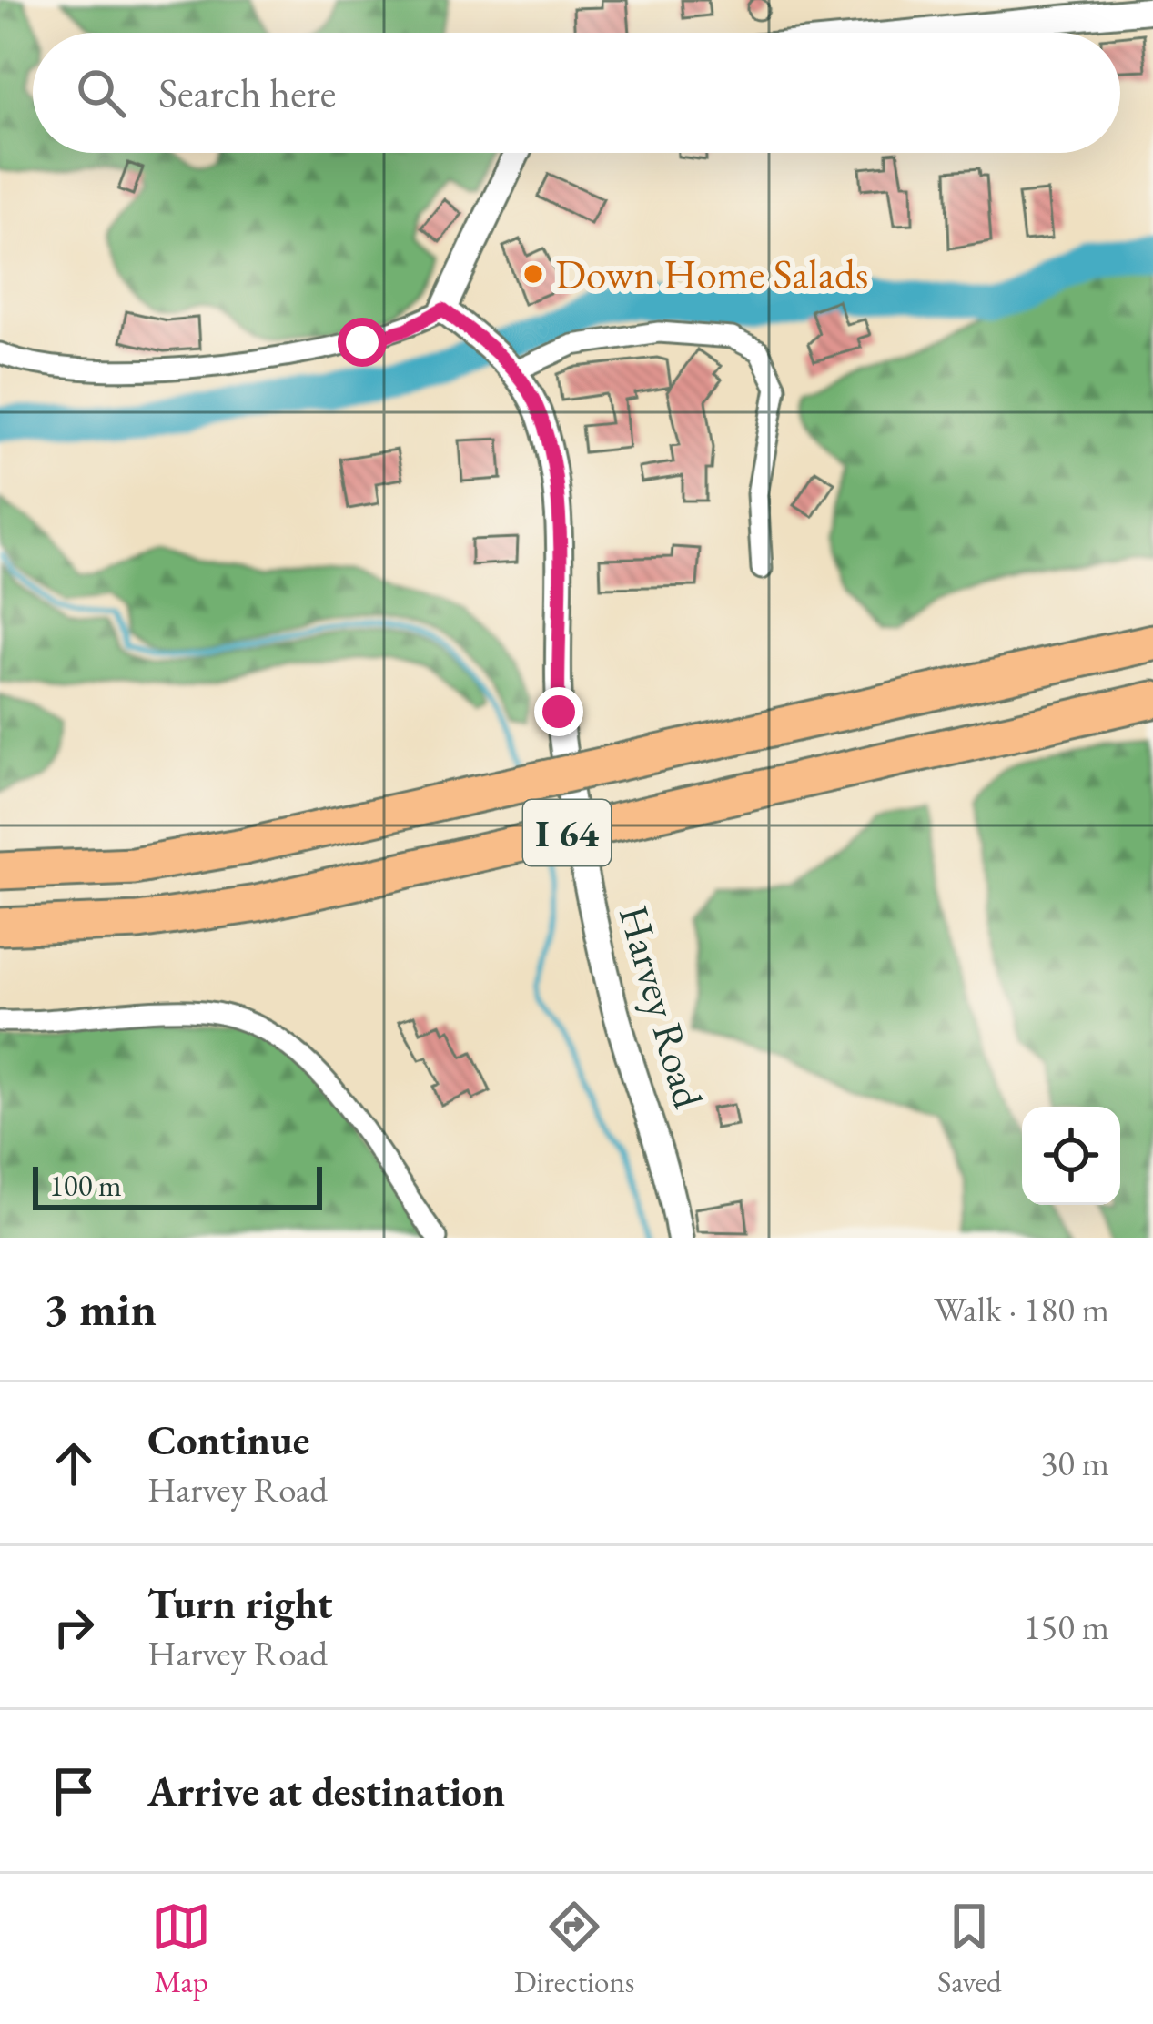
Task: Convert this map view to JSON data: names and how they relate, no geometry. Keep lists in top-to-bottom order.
{
  "streets": {
    "highway": ["I 64"],
    "street": ["Harvey Road"]
  },
  "places": ["Down Home Salads"],
  "scale_bar": "100 m",
  "page": {
    "search": "Search here",
    "scale": "100 m",
    "heading": ["3 min", "Walk · 180 m"],
    "list": [
      ["Continue", "Harvey Road", "30 m"],
      ["Turn right", "Harvey Road", "150 m"],
      "Arrive at destination"
    ],
    "nav": ["Map", "Directions", "Saved"]
  }
}
